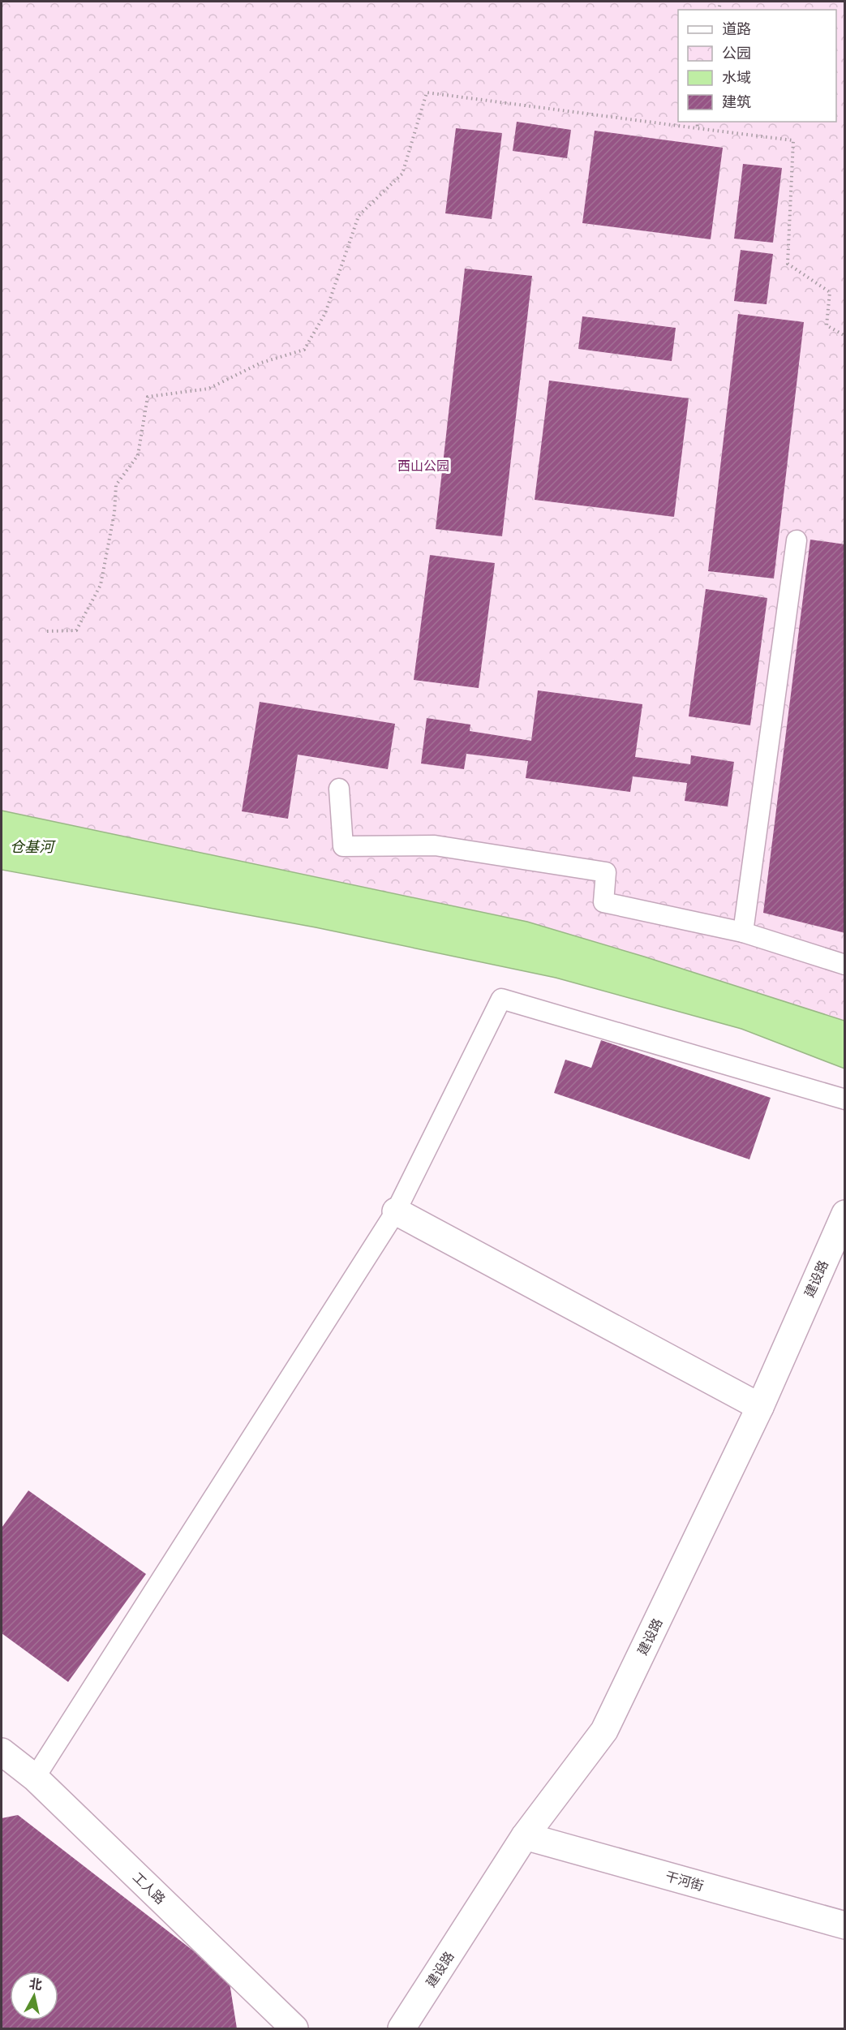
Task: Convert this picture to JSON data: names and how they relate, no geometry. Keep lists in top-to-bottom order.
{
  "streets": {
    "street": ["建设路", "干河街", "工人路"]
  },
  "crossings": [
    ["建设路", "干河街"]
  ],
  "water": ["仓基河"],
  "parks": ["西山公园"],
  "legend": [
    "道路",
    "公园",
    "水域",
    "建筑"
  ],
  "north": "top"
}
